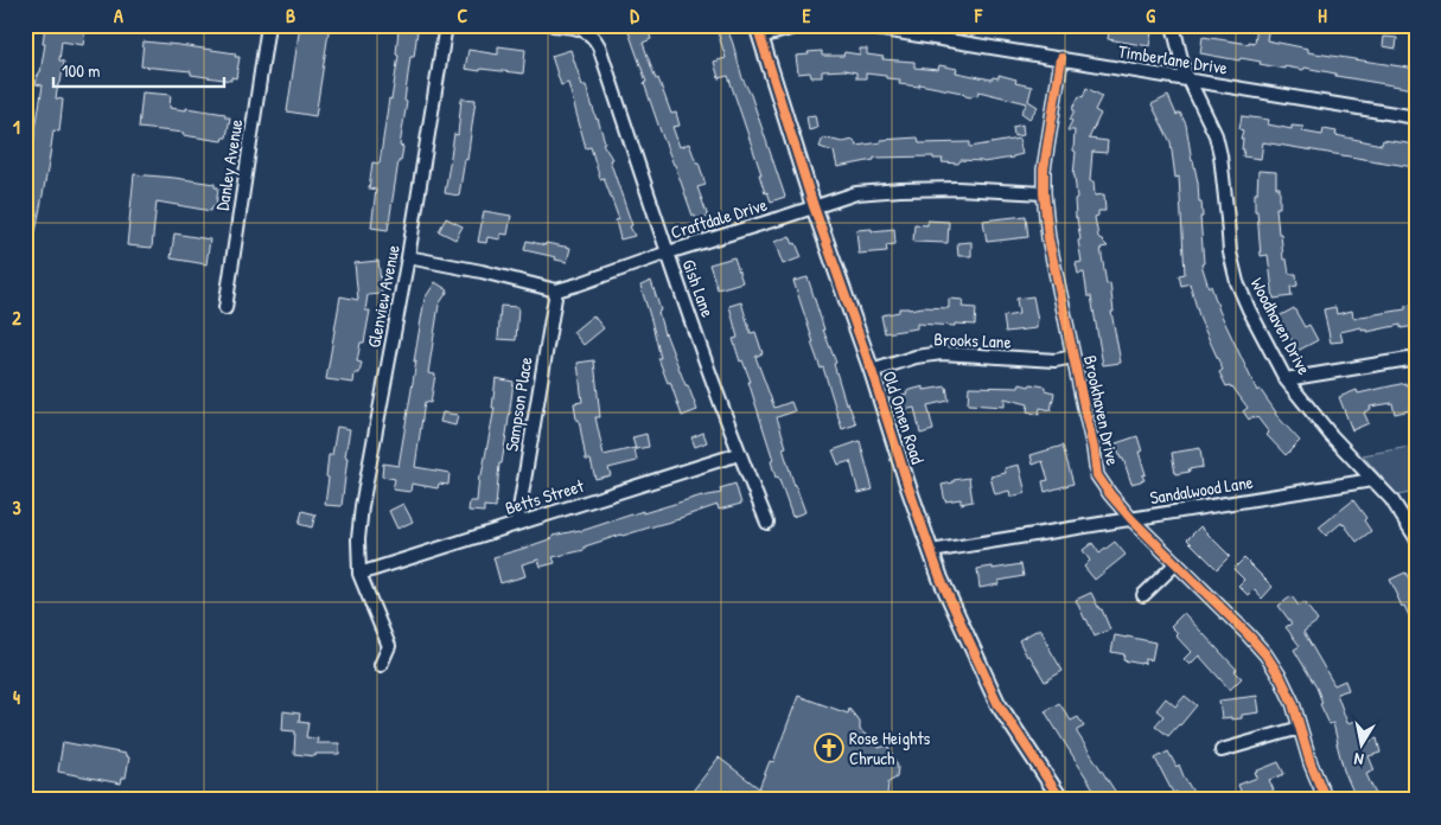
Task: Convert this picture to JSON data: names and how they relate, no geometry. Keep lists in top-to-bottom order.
{
  "streets": {
    "street": [
      "Timberlane Drive",
      "Danley Avenue",
      "Craftdale Drive",
      "Gish Lane",
      "Glenview Avenue",
      "Woodhaven Drive",
      "Brooks Lane",
      "Sampson Place",
      "Brookhaven Drive",
      "Old Omen Road",
      "Sandalwood Lane",
      "Betts Street"
    ]
  },
  "crossings": [
    ["Timberlane Drive", "Woodhaven Drive"],
    ["Timberlane Drive", "Brookhaven Drive"],
    ["Craftdale Drive", "Gish Lane"],
    ["Craftdale Drive", "Glenview Avenue"],
    ["Craftdale Drive", "Sampson Place"],
    ["Craftdale Drive", "Brookhaven Drive"],
    ["Craftdale Drive", "Old Omen Road"],
    ["Gish Lane", "Betts Street"],
    ["Glenview Avenue", "Betts Street"],
    ["Woodhaven Drive", "Sandalwood Lane"],
    ["Brooks Lane", "Brookhaven Drive"],
    ["Brooks Lane", "Old Omen Road"],
    ["Sampson Place", "Betts Street"],
    ["Brookhaven Drive", "Sandalwood Lane"],
    ["Old Omen Road", "Sandalwood Lane"]
  ],
  "places": {
    "church": ["Rose Heights Chruch"]
  },
  "scale_bar": "100 m",
  "north": "bottom",
  "grid": {
    "columns": [
      "A",
      "B",
      "C",
      "D",
      "E",
      "F",
      "G",
      "H"
    ],
    "rows": [
      "1",
      "2",
      "3",
      "4"
    ]
  }
}
